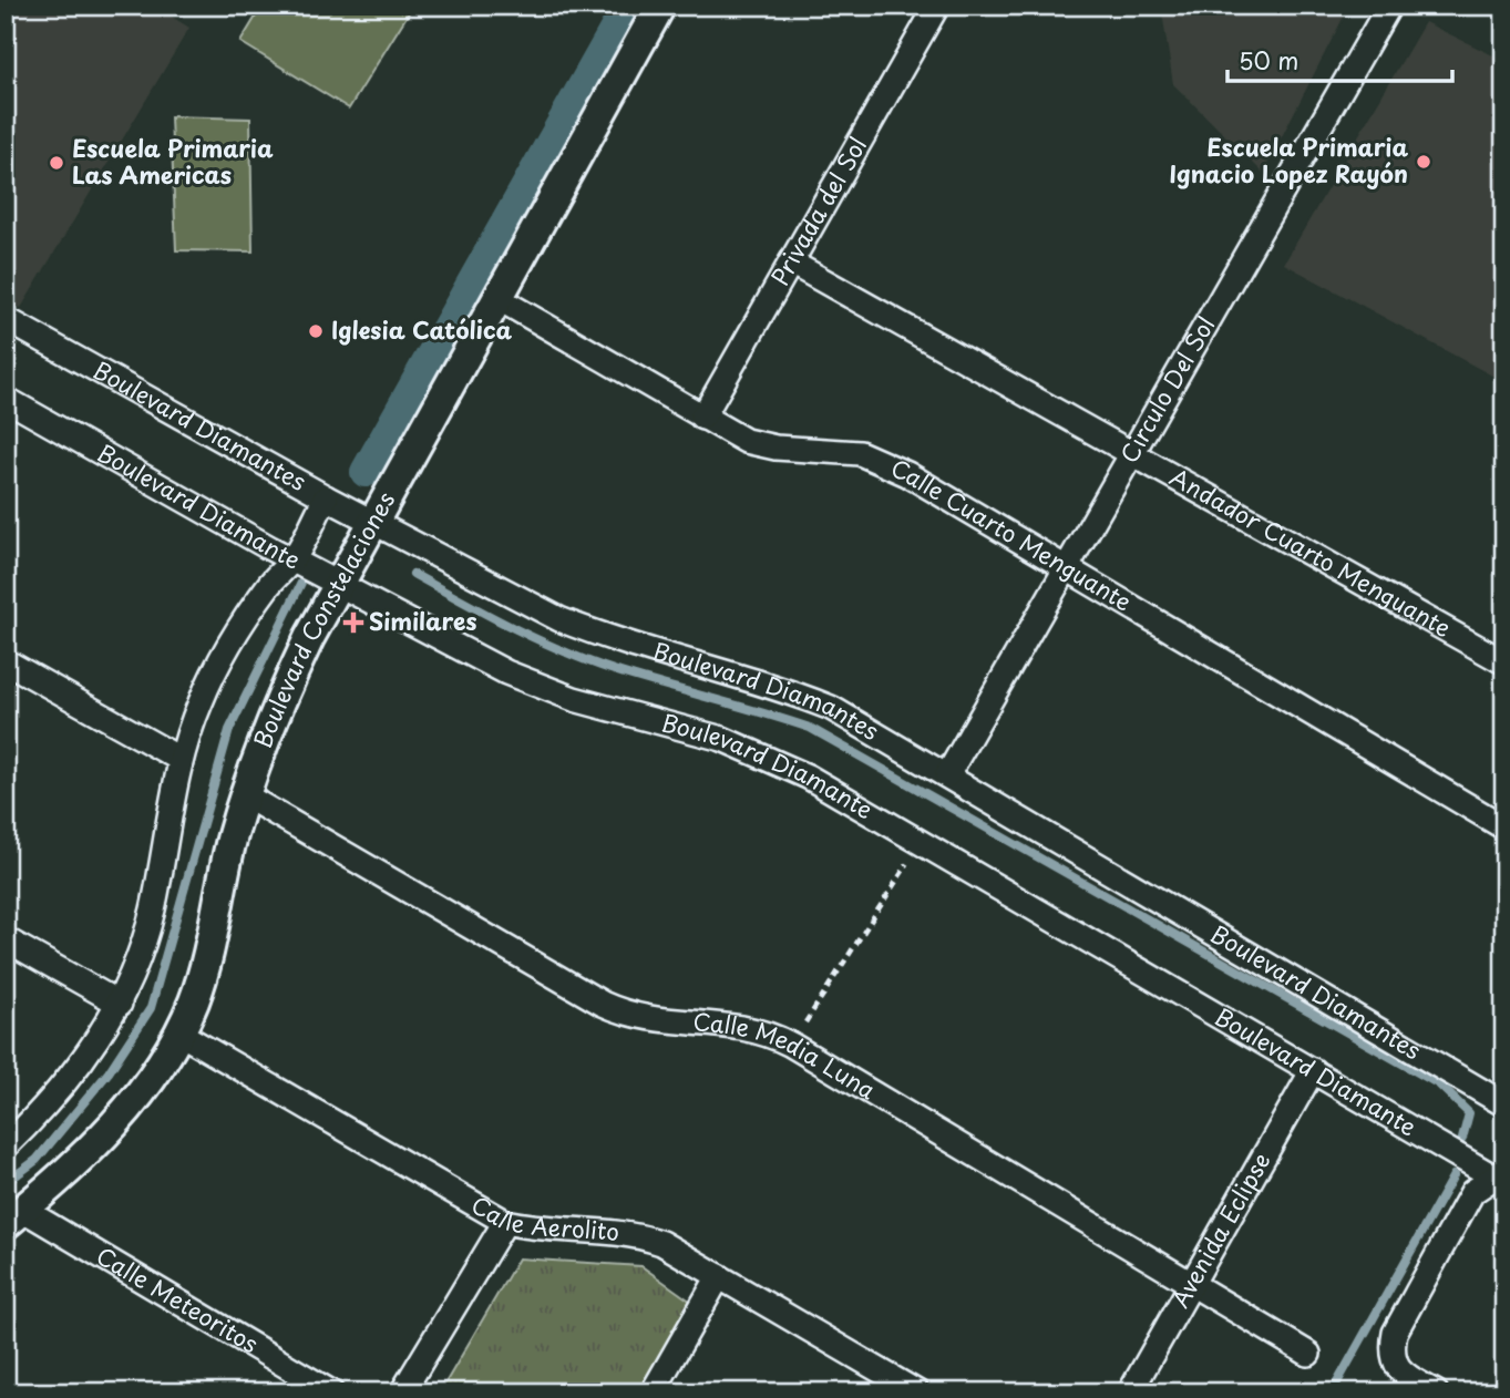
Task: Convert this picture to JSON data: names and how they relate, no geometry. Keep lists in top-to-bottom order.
{
  "streets": {
    "street": [
      "Privada del Sol",
      "Circulo Del Sol",
      "Boulevard Diamantes",
      "Boulevard Diamante",
      "Calle Cuarto Menguante",
      "Andador Cuarto Menguante",
      "Boulevard Constelaciones",
      "Calle Media Luna",
      "Calle Aerolito",
      "Avenida Eclipse",
      "Calle Meteoritos"
    ]
  },
  "crossings": [
    ["Privada del Sol", "Calle Cuarto Menguante"],
    ["Privada del Sol", "Andador Cuarto Menguante"],
    ["Circulo Del Sol", "Boulevard Diamantes"],
    ["Circulo Del Sol", "Calle Cuarto Menguante"],
    ["Circulo Del Sol", "Andador Cuarto Menguante"],
    ["Boulevard Diamantes", "Boulevard Constelaciones"],
    ["Boulevard Diamante", "Boulevard Constelaciones"],
    ["Boulevard Diamante", "Avenida Eclipse"],
    ["Calle Cuarto Menguante", "Boulevard Constelaciones"],
    ["Boulevard Constelaciones", "Calle Media Luna"],
    ["Boulevard Constelaciones", "Calle Aerolito"],
    ["Boulevard Constelaciones", "Calle Meteoritos"],
    ["Calle Media Luna", "Avenida Eclipse"]
  ],
  "places": {
    "other": ["Escuela Primaria Ignacio Lopez Rayón", "Escuela Primaria Las Americas", "Iglesia Católica"],
    "health": ["Similares"]
  },
  "scale_bar": "50 m"
}
